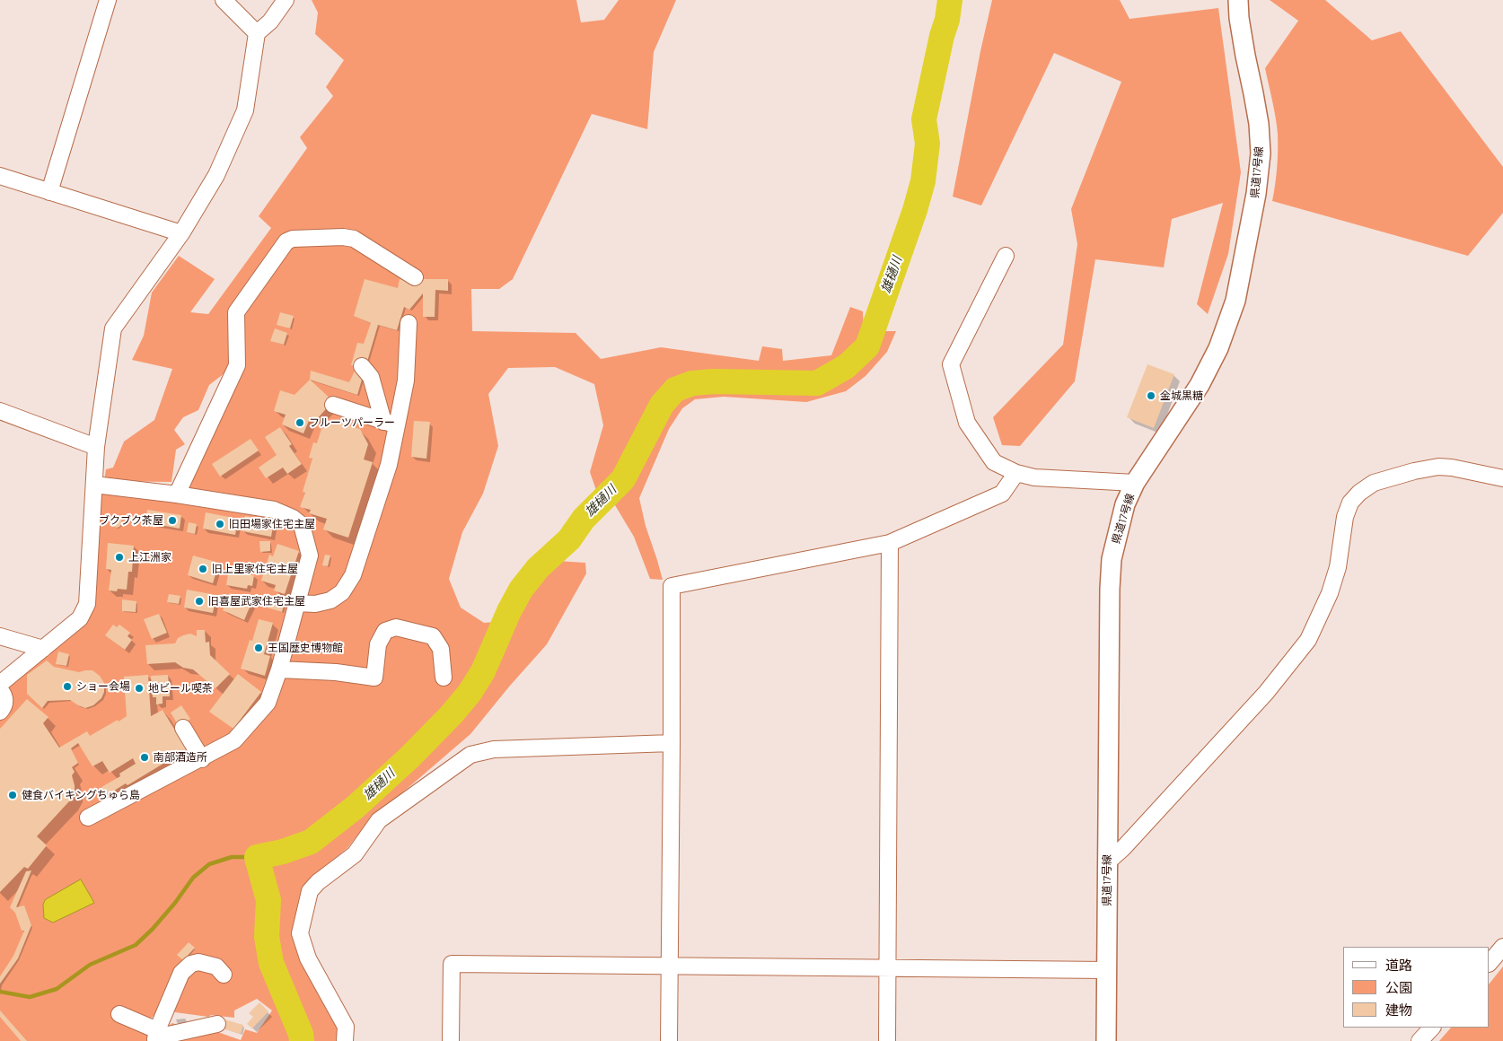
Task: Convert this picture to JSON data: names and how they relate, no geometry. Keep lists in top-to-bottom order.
{
  "streets": {
    "main road": ["県道17号線"]
  },
  "water": ["雄樋川"],
  "places": [
    "金城黒糖",
    "フルーツパーラー",
    "ブクブク茶屋",
    "旧田場家住宅主屋",
    "上江洲家",
    "旧上里家住宅主屋",
    "旧喜屋武家住宅主屋",
    "王国歴史博物館",
    "ショー会場",
    "地ビール喫茶",
    "南部酒造所",
    "健食バイキングちゅら島"
  ],
  "legend": ["道路", "公園", "建物"]
}
